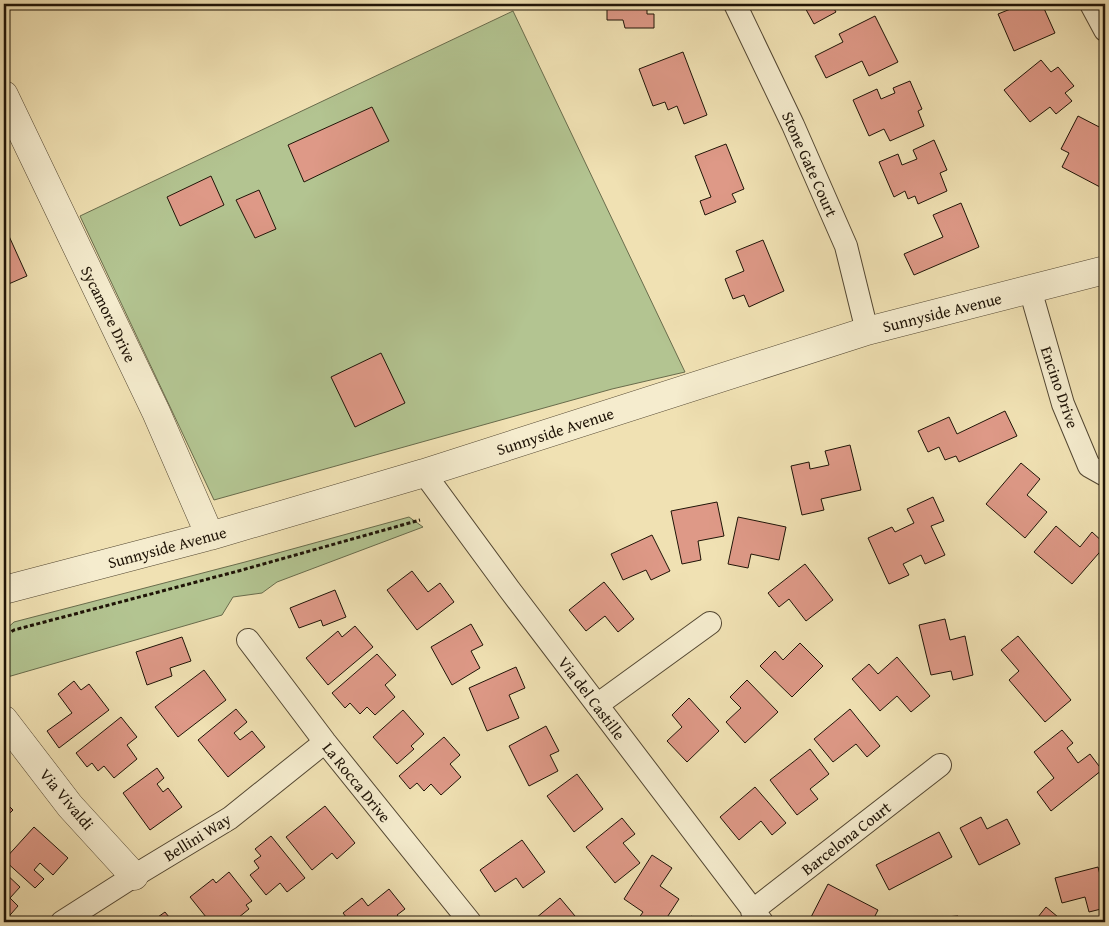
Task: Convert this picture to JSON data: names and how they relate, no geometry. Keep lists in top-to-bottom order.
{
  "streets": {
    "street": [
      "Stone Gate Court",
      "Sunnyside Avenue",
      "Sycamore Drive",
      "Encino Drive",
      "Via del Castille",
      "La Rocca Drive",
      "Via Vivaldi",
      "Bellini Way",
      "Barcelona Court"
    ]
  },
  "crossings": [
    ["Stone Gate Court", "Sunnyside Avenue"],
    ["Sunnyside Avenue", "Sycamore Drive"],
    ["Sunnyside Avenue", "Encino Drive"],
    ["Sunnyside Avenue", "Via del Castille"],
    ["Via del Castille", "Barcelona Court"],
    ["La Rocca Drive", "Bellini Way"],
    ["Via Vivaldi", "Bellini Way"]
  ]
}
